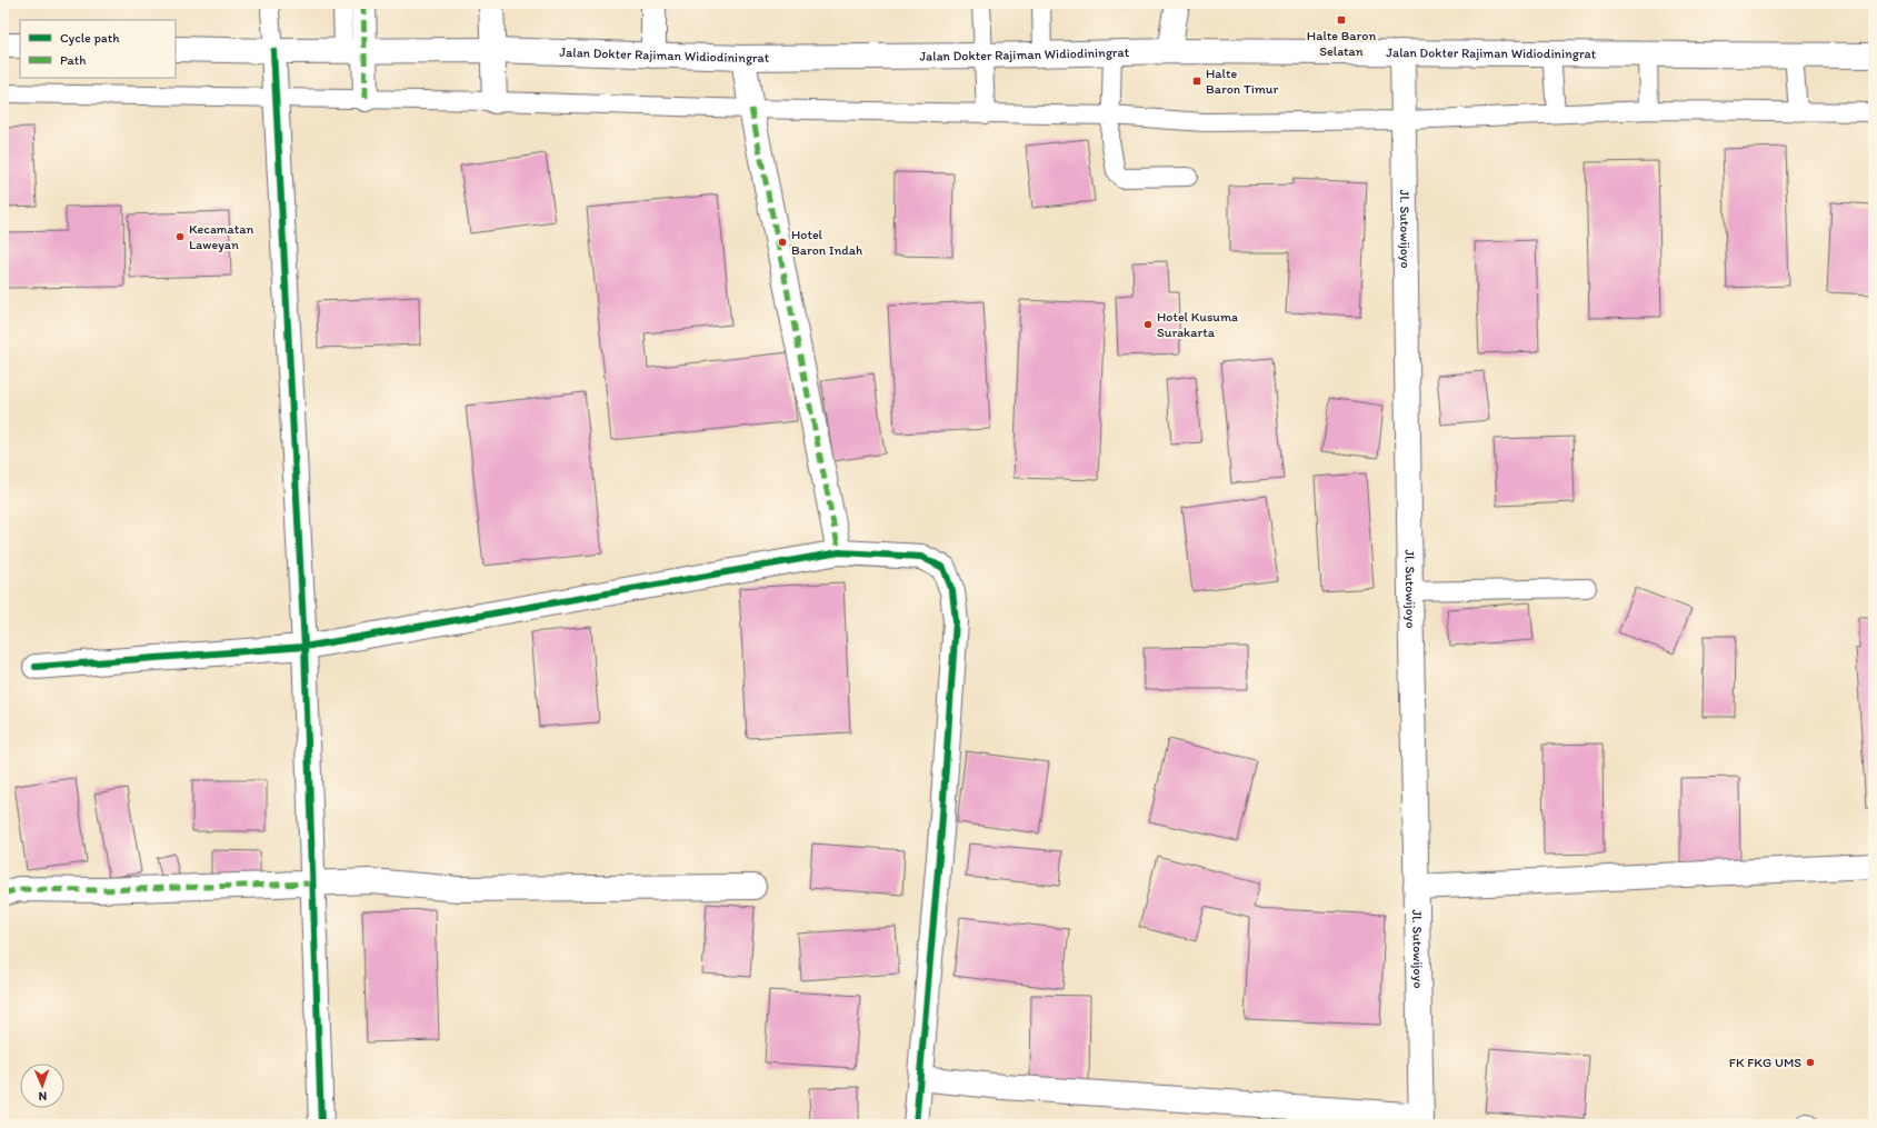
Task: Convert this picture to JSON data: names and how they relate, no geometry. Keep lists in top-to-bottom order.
{
  "streets": {
    "street": ["Jalan Dokter Rajiman Widiodiningrat", "Jl. Sutowijoyo"]
  },
  "crossings": [
    ["Jalan Dokter Rajiman Widiodiningrat", "Jl. Sutowijoyo"]
  ],
  "places": {
    "transit": ["Halte Baron Selatan", "Halte Baron Timur"],
    "other": [
      "Kecamatan Laweyan",
      "Hotel Baron Indah",
      "Hotel Kusuma Surakarta",
      "FK FKG UMS"
    ]
  },
  "legend": ["Cycle path", "Path"],
  "north": "bottom"
}
